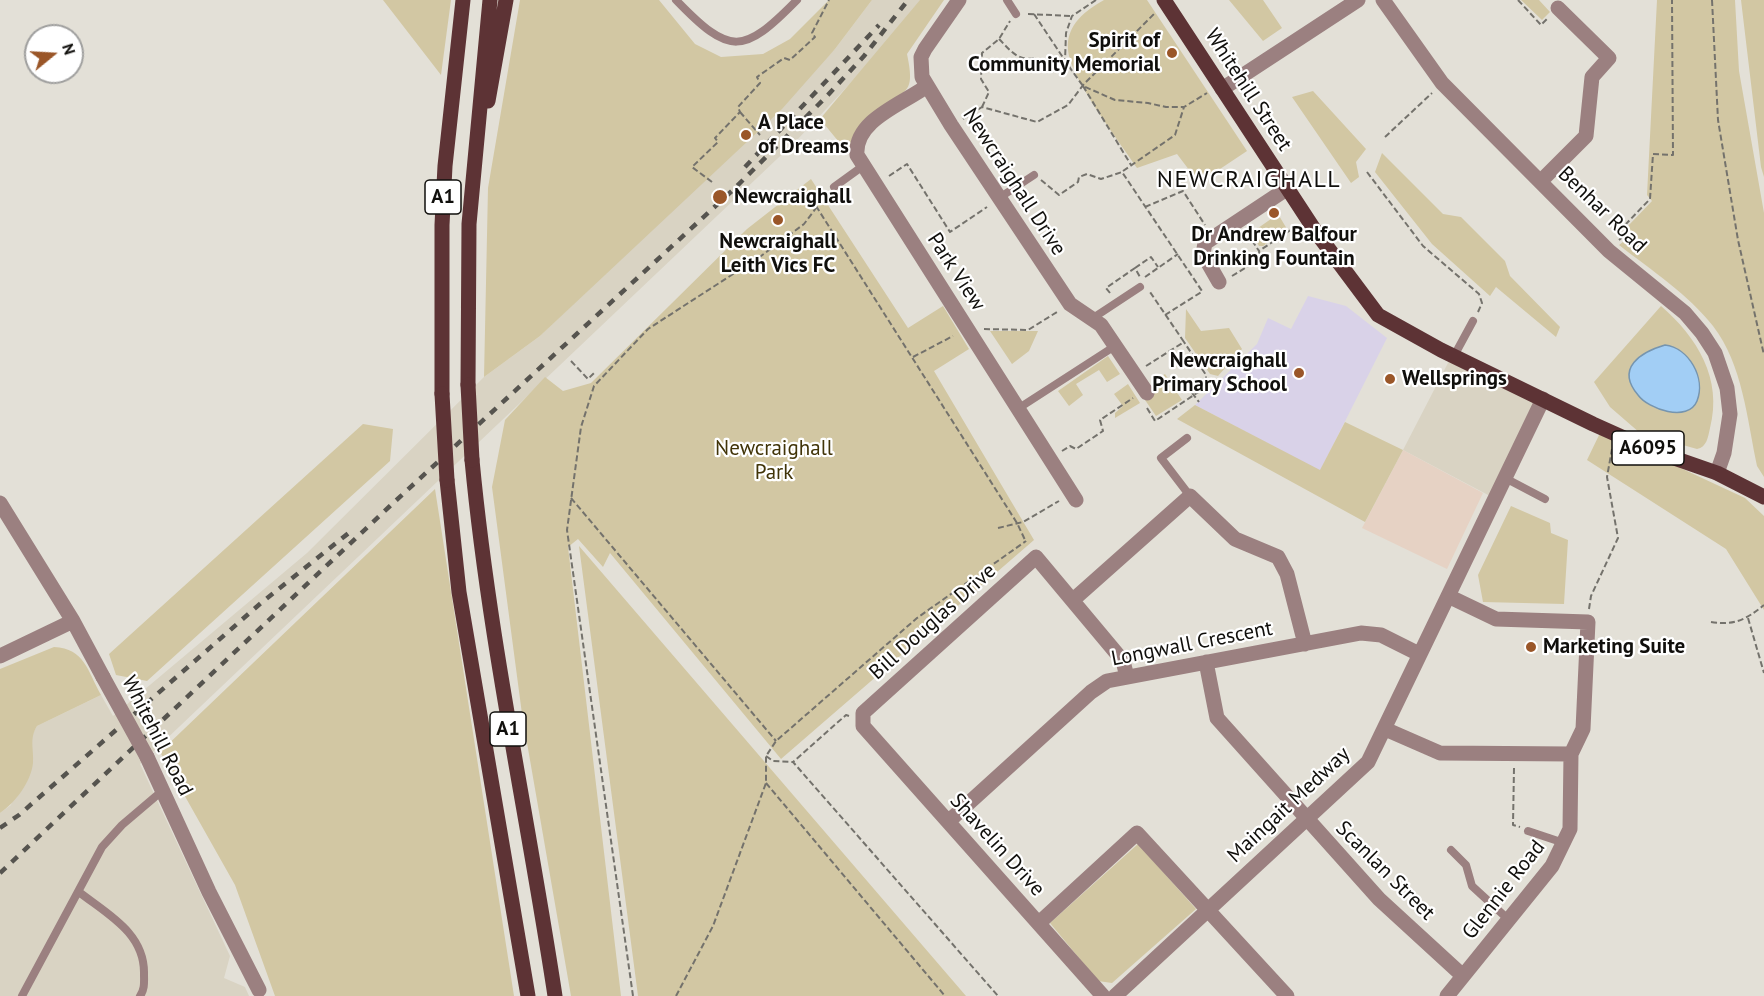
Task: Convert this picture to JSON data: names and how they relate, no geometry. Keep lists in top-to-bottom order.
{
  "streets": {
    "main road": ["Whitehill Street", "A1", "A6095"],
    "street": [
      "Newcraighall Drive",
      "Benhar Road",
      "Park View",
      "Bill Douglas Drive",
      "Longwall Crescent",
      "Whitehill Road",
      "Maingait Medway",
      "Shavelin Drive",
      "Scanlan Street",
      "Glennie Road"
    ]
  },
  "crossings": [
    ["Whitehill Street", "Benhar Road"],
    ["Newcraighall Drive", "Park View"],
    ["Bill Douglas Drive", "Shavelin Drive"],
    ["Longwall Crescent", "Maingait Medway"],
    ["Longwall Crescent", "Shavelin Drive"],
    ["Longwall Crescent", "Scanlan Street"],
    ["Maingait Medway", "Scanlan Street"],
    ["Scanlan Street", "Glennie Road"]
  ],
  "districts": ["NEWCRAIGHALL"],
  "parks": ["Newcraighall Park"],
  "places": [
    "Spirit of Community Memorial",
    "A Place of Dreams",
    "Newcraighall",
    "Dr Andrew Balfour Drinking Fountain",
    "Newcraighall Leith Vics FC",
    "Newcraighall Primary School",
    "Wellsprings",
    "Marketing Suite"
  ],
  "north": "right"
}
